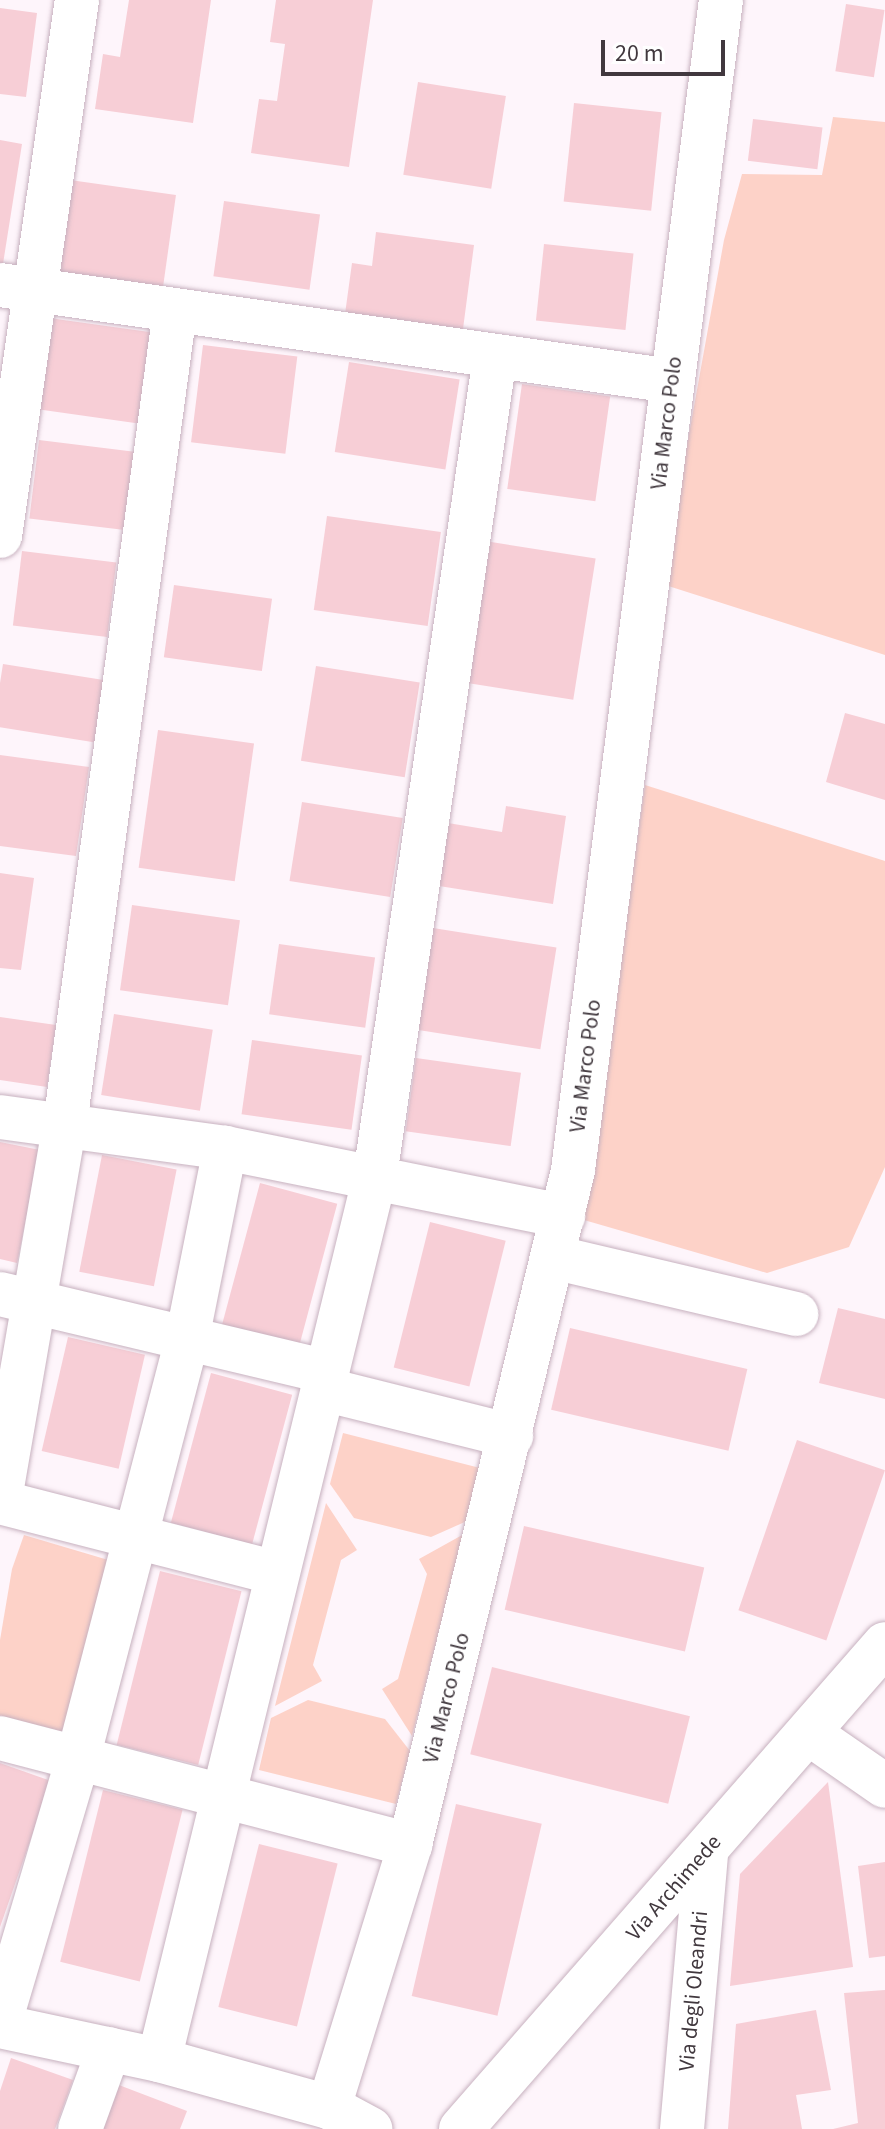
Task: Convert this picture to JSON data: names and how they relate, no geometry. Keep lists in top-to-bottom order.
{
  "streets": {
    "street": ["Via Marco Polo", "Via Archimede", "Via degli Oleandri"]
  },
  "crossings": [
    ["Via Archimede", "Via degli Oleandri"]
  ],
  "scale_bar": "20 m"
}
